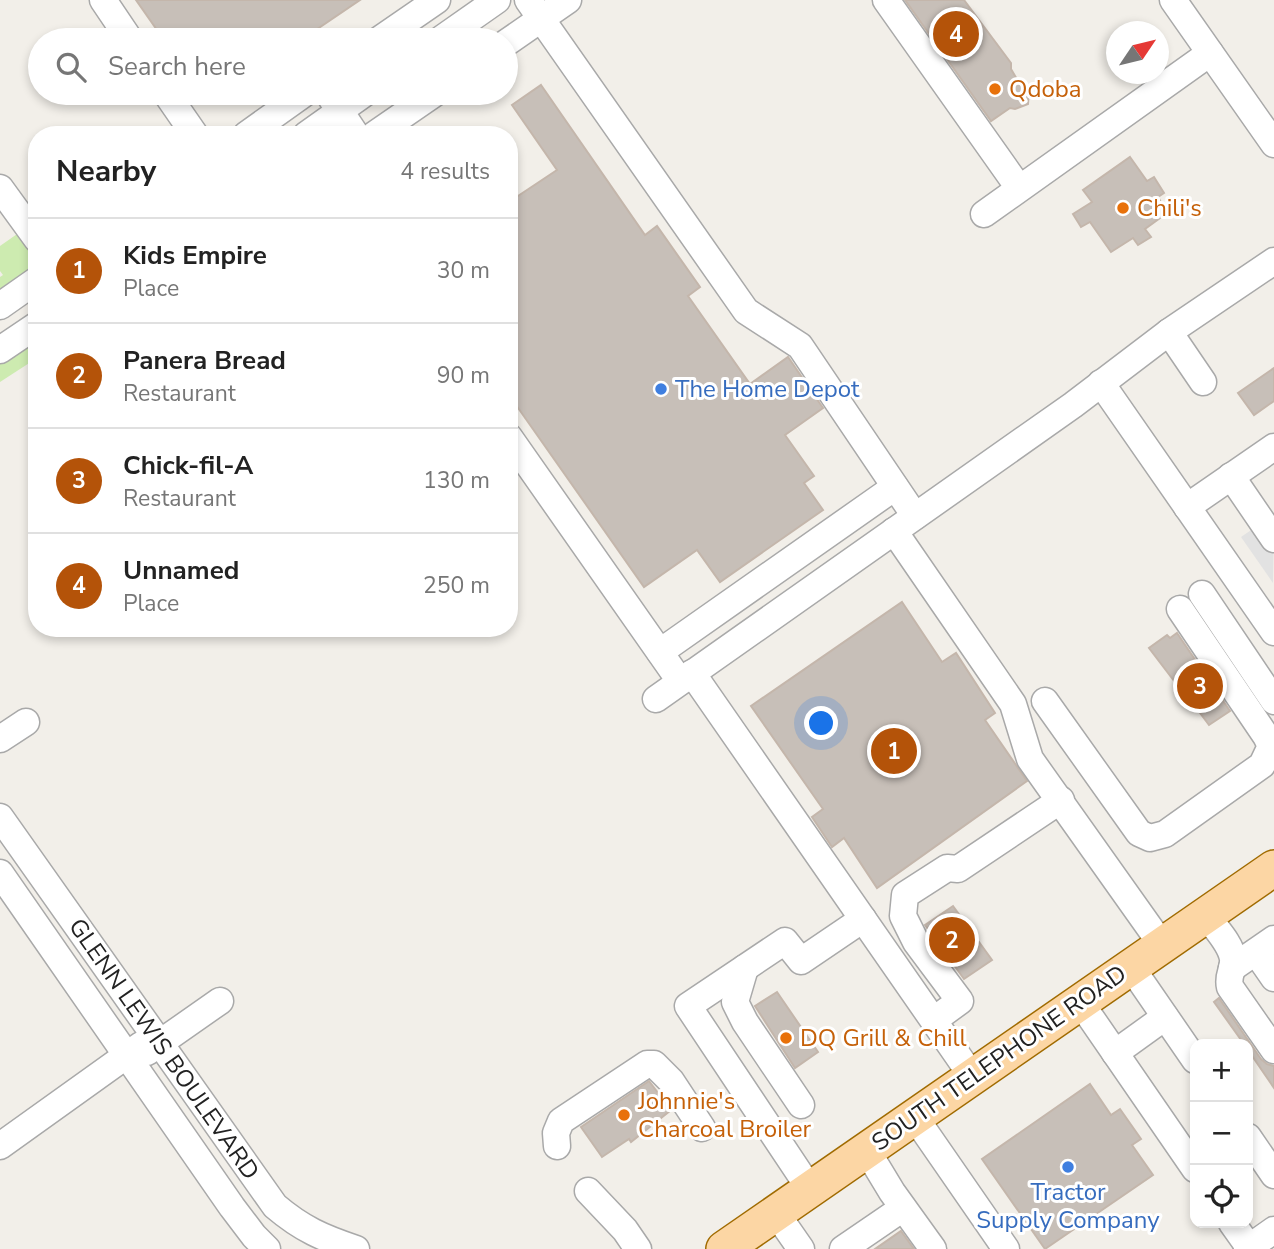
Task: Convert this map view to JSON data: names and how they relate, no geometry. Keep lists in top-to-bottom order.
{
  "streets": {
    "main road": ["SOUTH TELEPHONE ROAD"],
    "street": ["GLENN LEWIS BOULEVARD"]
  },
  "places": [
    "Qdoba",
    "Chili's",
    "The Home Depot",
    "DQ Grill & Chill",
    "Johnnie's Charcoal Broiler",
    "Tractor Supply Company"
  ],
  "north": "top right",
  "page": {
    "pins": [
      "4",
      "3",
      "1",
      "2"
    ],
    "search": "Search here",
    "heading": ["Nearby", "4 results"],
    "list": [
      {
        "mark": "1",
        "name": "Kids Empire",
        "note": "Place",
        "value": "30 m"
      },
      {
        "mark": "2",
        "name": "Panera Bread",
        "note": "Restaurant",
        "value": "90 m"
      },
      {
        "mark": "3",
        "name": "Chick-fil-A",
        "note": "Restaurant",
        "value": "130 m"
      },
      {
        "mark": "4",
        "name": "Unnamed",
        "note": "Place",
        "value": "250 m"
      }
    ],
    "map_buttons": ["+", "−"]
  }
}
